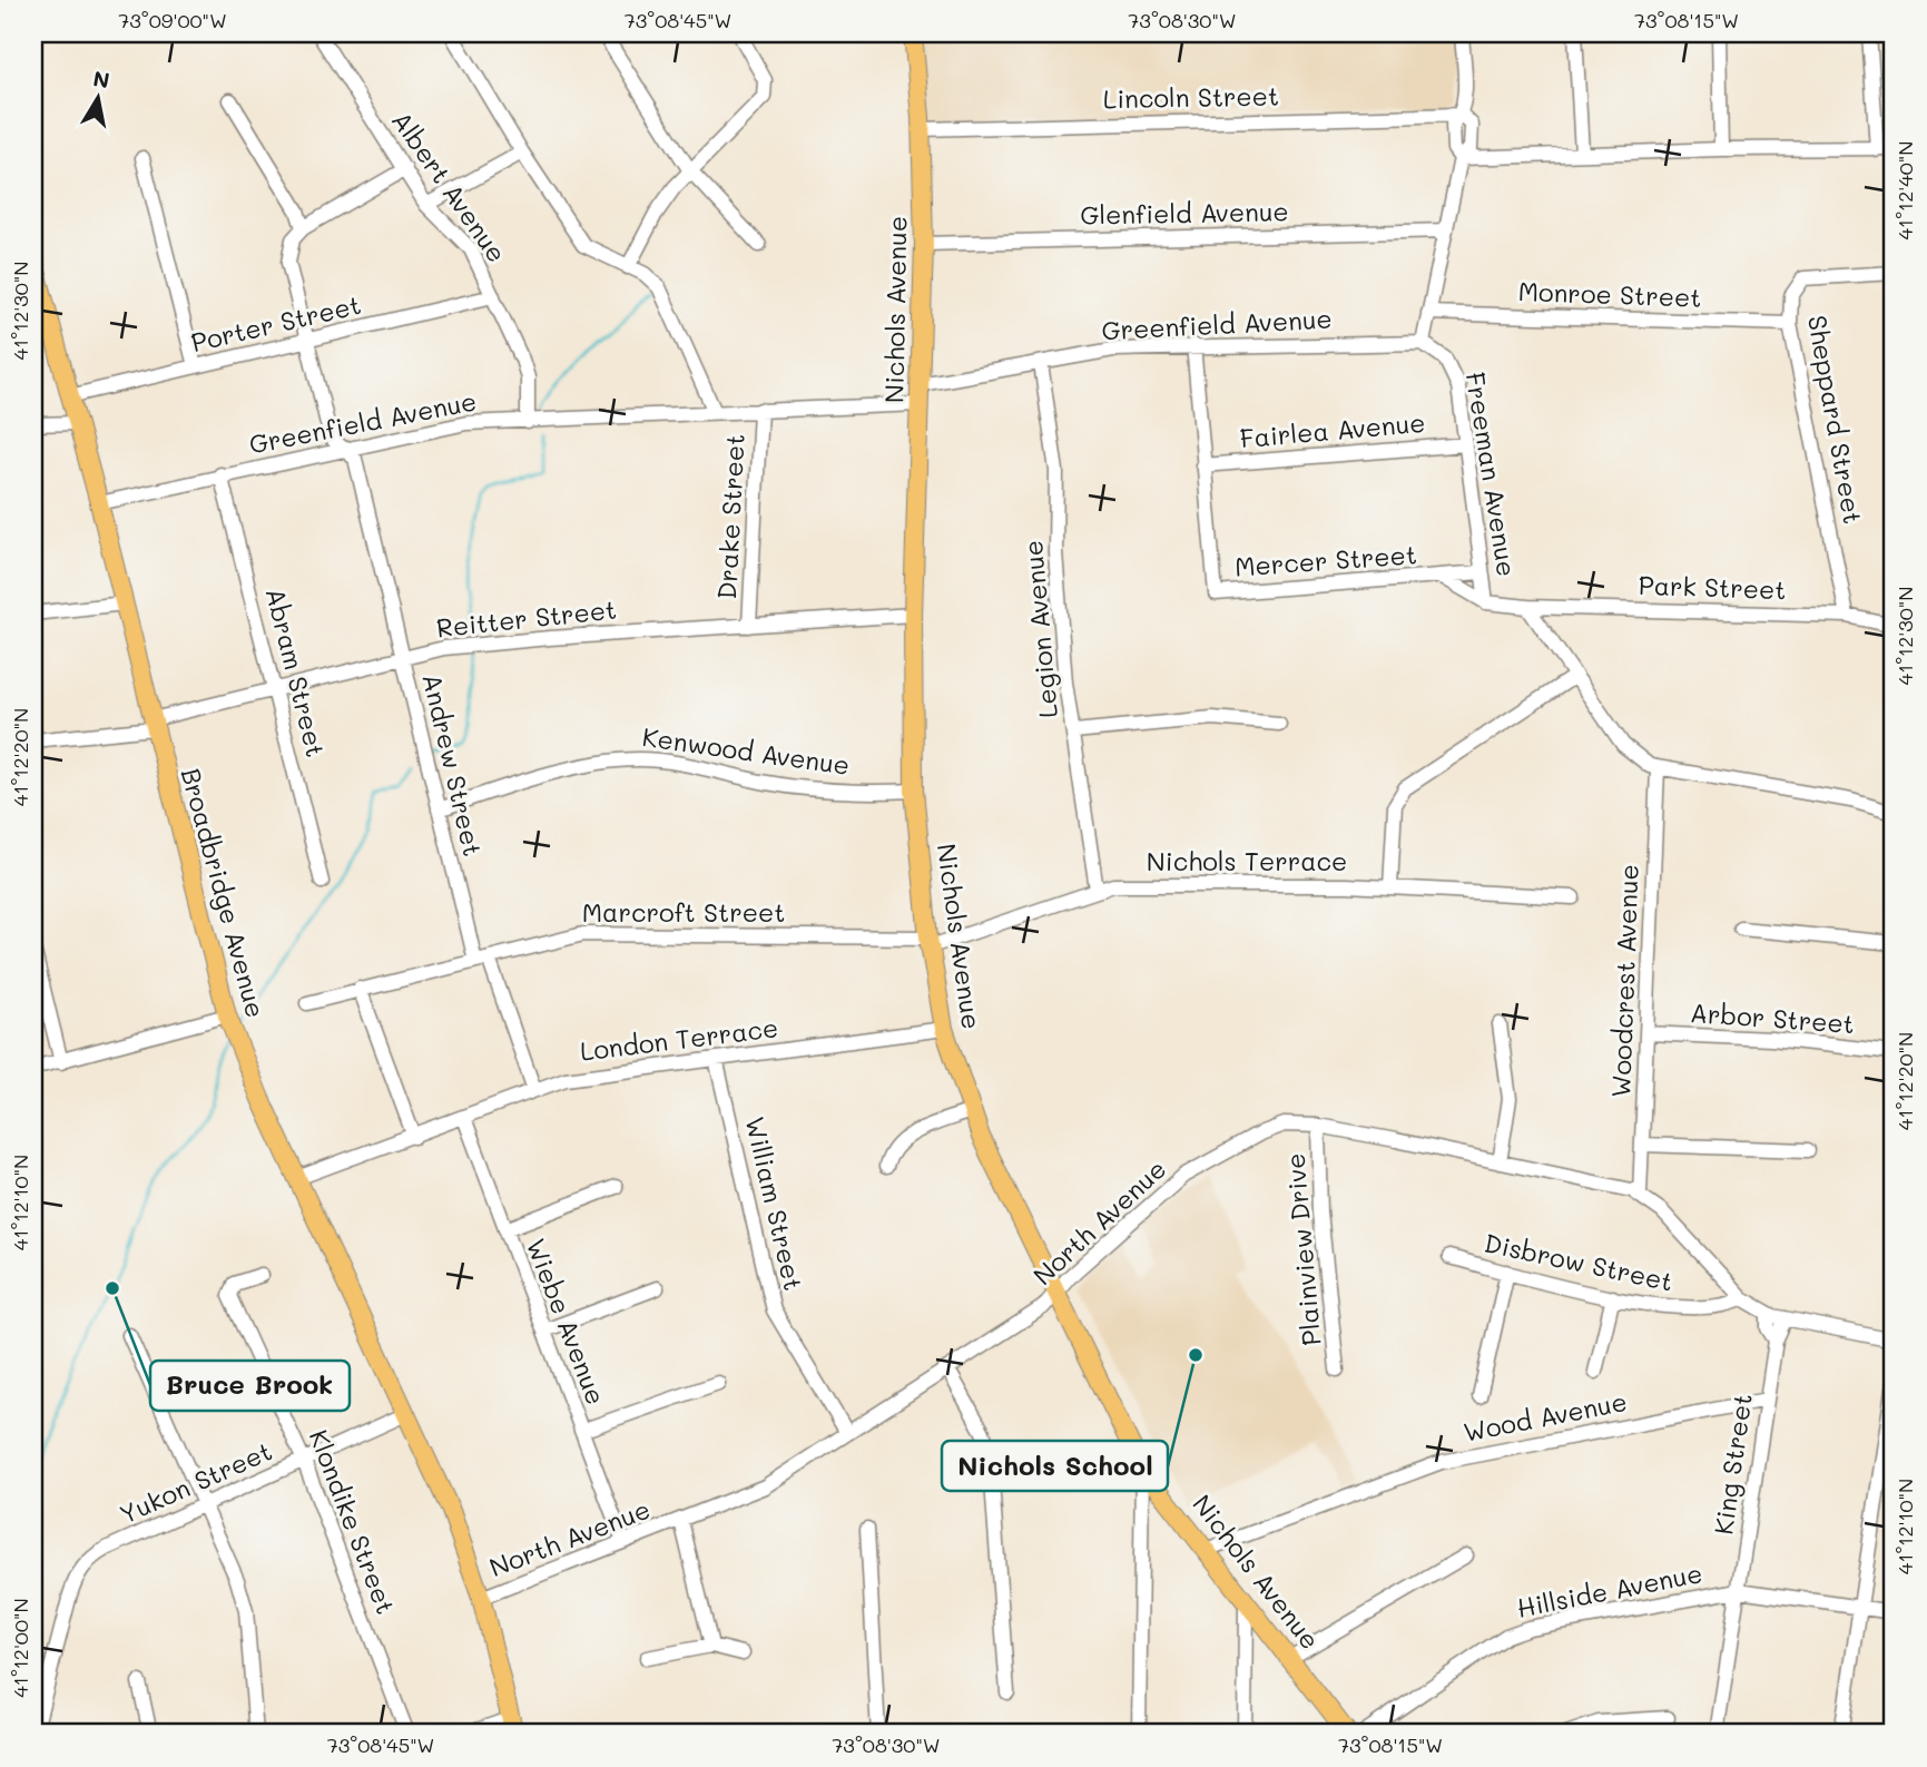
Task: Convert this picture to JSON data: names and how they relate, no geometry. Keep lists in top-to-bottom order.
{
  "streets": {
    "main road": ["Nichols Avenue", "Broadbridge Avenue"],
    "street": [
      "Lincoln Street",
      "Albert Avenue",
      "Glenfield Avenue",
      "Monroe Street",
      "Porter Street",
      "Greenfield Avenue",
      "Sheppard Street",
      "Fairlea Avenue",
      "Freeman Avenue",
      "Drake Street",
      "Mercer Street",
      "Park Street",
      "Reitter Street",
      "Legion Avenue",
      "Abram Street",
      "Kenwood Avenue",
      "Andrew Street",
      "Nichols Terrace",
      "Marcroft Street",
      "Woodcrest Avenue",
      "Arbor Street",
      "London Terrace",
      "William Street",
      "North Avenue",
      "Plainview Drive",
      "Disbrow Street",
      "Wiebe Avenue",
      "Wood Avenue",
      "King Street",
      "Yukon Street",
      "Klondike Street",
      "Hillside Avenue"
    ]
  },
  "crossings": [
    ["Lincoln Street", "Nichols Avenue"],
    ["Albert Avenue", "Porter Street"],
    ["Albert Avenue", "Greenfield Avenue"],
    ["Glenfield Avenue", "Nichols Avenue"],
    ["Monroe Street", "Sheppard Street"],
    ["Nichols Avenue", "Greenfield Avenue"],
    ["Nichols Avenue", "Reitter Street"],
    ["Nichols Avenue", "Kenwood Avenue"],
    ["Nichols Avenue", "Nichols Terrace"],
    ["Nichols Avenue", "Marcroft Street"],
    ["Nichols Avenue", "London Terrace"],
    ["Nichols Avenue", "North Avenue"],
    ["Nichols Avenue", "Wood Avenue"],
    ["Porter Street", "Andrew Street"],
    ["Porter Street", "Broadbridge Avenue"],
    ["Greenfield Avenue", "Freeman Avenue"],
    ["Greenfield Avenue", "Drake Street"],
    ["Greenfield Avenue", "Legion Avenue"],
    ["Greenfield Avenue", "Abram Street"],
    ["Greenfield Avenue", "Andrew Street"],
    ["Greenfield Avenue", "Broadbridge Avenue"],
    ["Sheppard Street", "Park Street"],
    ["Fairlea Avenue", "Freeman Avenue"],
    ["Fairlea Avenue", "Mercer Street"],
    ["Freeman Avenue", "Mercer Street"],
    ["Freeman Avenue", "Park Street"],
    ["Freeman Avenue", "Woodcrest Avenue"],
    ["Drake Street", "Reitter Street"],
    ["Reitter Street", "Abram Street"],
    ["Reitter Street", "Andrew Street"],
    ["Reitter Street", "Broadbridge Avenue"],
    ["Legion Avenue", "Nichols Terrace"],
    ["Kenwood Avenue", "Andrew Street"],
    ["Andrew Street", "Marcroft Street"],
    ["Andrew Street", "London Terrace"],
    ["Nichols Terrace", "Marcroft Street"],
    ["Broadbridge Avenue", "London Terrace"],
    ["Broadbridge Avenue", "North Avenue"],
    ["Broadbridge Avenue", "Yukon Street"],
    ["Woodcrest Avenue", "Arbor Street"],
    ["Woodcrest Avenue", "North Avenue"],
    ["London Terrace", "William Street"],
    ["London Terrace", "Wiebe Avenue"],
    ["William Street", "North Avenue"],
    ["North Avenue", "Plainview Drive"],
    ["North Avenue", "Disbrow Street"],
    ["North Avenue", "Wiebe Avenue"],
    ["North Avenue", "King Street"],
    ["Wood Avenue", "King Street"],
    ["King Street", "Hillside Avenue"],
    ["Yukon Street", "Klondike Street"]
  ],
  "places": ["Bruce Brook", "Nichols School"],
  "north": "top",
  "coordinates": [
    "73°09'00\"W",
    "73°08'45\"W",
    "73°08'30\"W",
    "73°08'15\"W",
    "41°12'40\"N",
    "41°12'30\"N",
    "41°12'20\"N",
    "41°12'10\"N",
    "41°12'00\"N"
  ]
}
